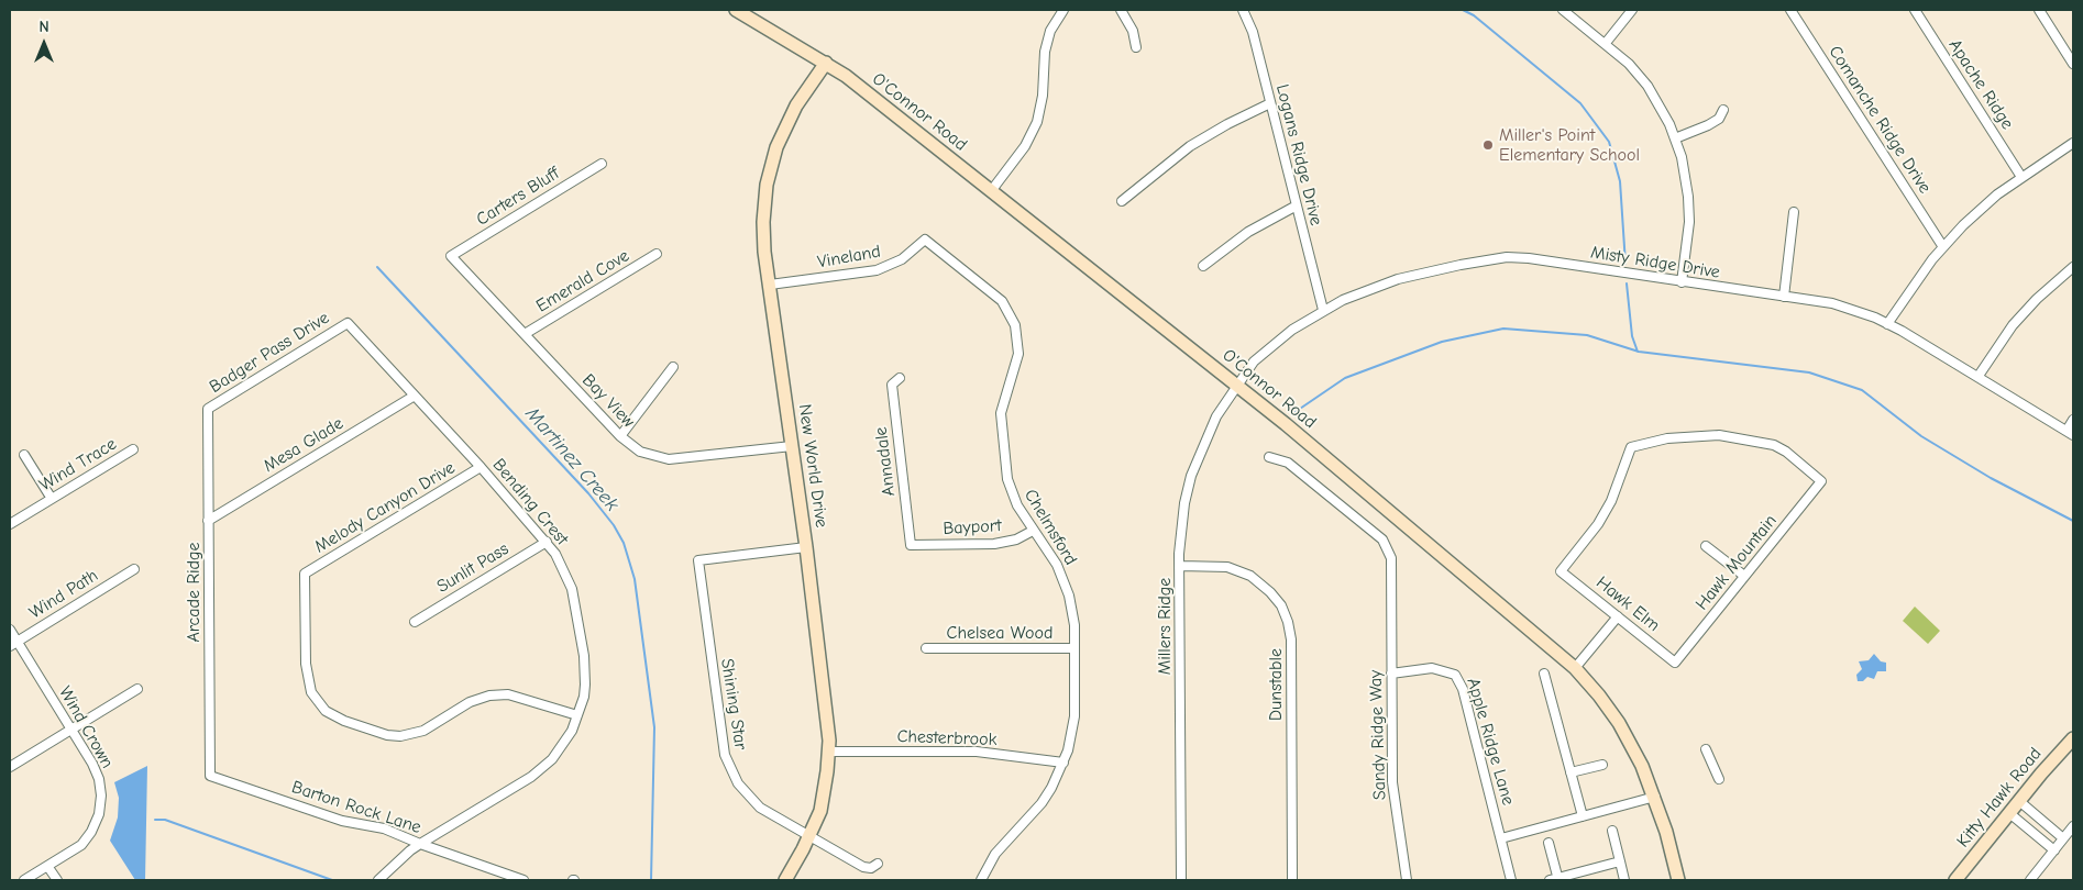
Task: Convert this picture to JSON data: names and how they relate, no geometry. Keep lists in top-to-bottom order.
{
  "streets": {
    "main road": ["O'Connor Road", "New World Drive", "Kitty Hawk Road"],
    "street": [
      "Apache Ridge",
      "Comanche Ridge Drive",
      "Logans Ridge Drive",
      "Carters Bluff",
      "Vineland",
      "Misty Ridge Drive",
      "Emerald Cove",
      "Badger Pass Drive",
      "Bay View",
      "Mesa Glade",
      "Annadale",
      "Wind Trace",
      "Bending Crest",
      "Melody Canyon Drive",
      "Bayport",
      "Chelmsford",
      "Hawk Mountain",
      "Sunlit Pass",
      "Arcade Ridge",
      "Wind Path",
      "Hawk Elm",
      "Millers Ridge",
      "Chelsea Wood",
      "Dunstable",
      "Shining Star",
      "Wind Crown",
      "Sandy Ridge Way",
      "Chesterbrook",
      "Apple Ridge Lane",
      "Barton Rock Lane"
    ]
  },
  "crossings": [
    ["O'Connor Road", "Misty Ridge Drive"],
    ["O'Connor Road", "New World Drive"],
    ["O'Connor Road", "Millers Ridge"],
    ["Logans Ridge Drive", "Misty Ridge Drive"],
    ["Carters Bluff", "Bay View"],
    ["Vineland", "New World Drive"],
    ["Vineland", "Chelmsford"],
    ["Misty Ridge Drive", "Millers Ridge"],
    ["Emerald Cove", "Bay View"],
    ["Badger Pass Drive", "Bending Crest"],
    ["Badger Pass Drive", "Arcade Ridge"],
    ["Bay View", "New World Drive"],
    ["Mesa Glade", "Bending Crest"],
    ["Mesa Glade", "Arcade Ridge"],
    ["Annadale", "Bayport"],
    ["New World Drive", "Shining Star"],
    ["New World Drive", "Chesterbrook"],
    ["Bending Crest", "Melody Canyon Drive"],
    ["Bending Crest", "Sunlit Pass"],
    ["Bending Crest", "Barton Rock Lane"],
    ["Bayport", "Chelmsford"],
    ["Chelmsford", "Chelsea Wood"],
    ["Chelmsford", "Chesterbrook"],
    ["Hawk Mountain", "Hawk Elm"],
    ["Arcade Ridge", "Barton Rock Lane"],
    ["Wind Path", "Wind Crown"],
    ["Millers Ridge", "Dunstable"],
    ["Sandy Ridge Way", "Apple Ridge Lane"]
  ],
  "water": ["Martinez Creek"],
  "places": ["Miller's Point Elementary School"],
  "north": "top"
}
